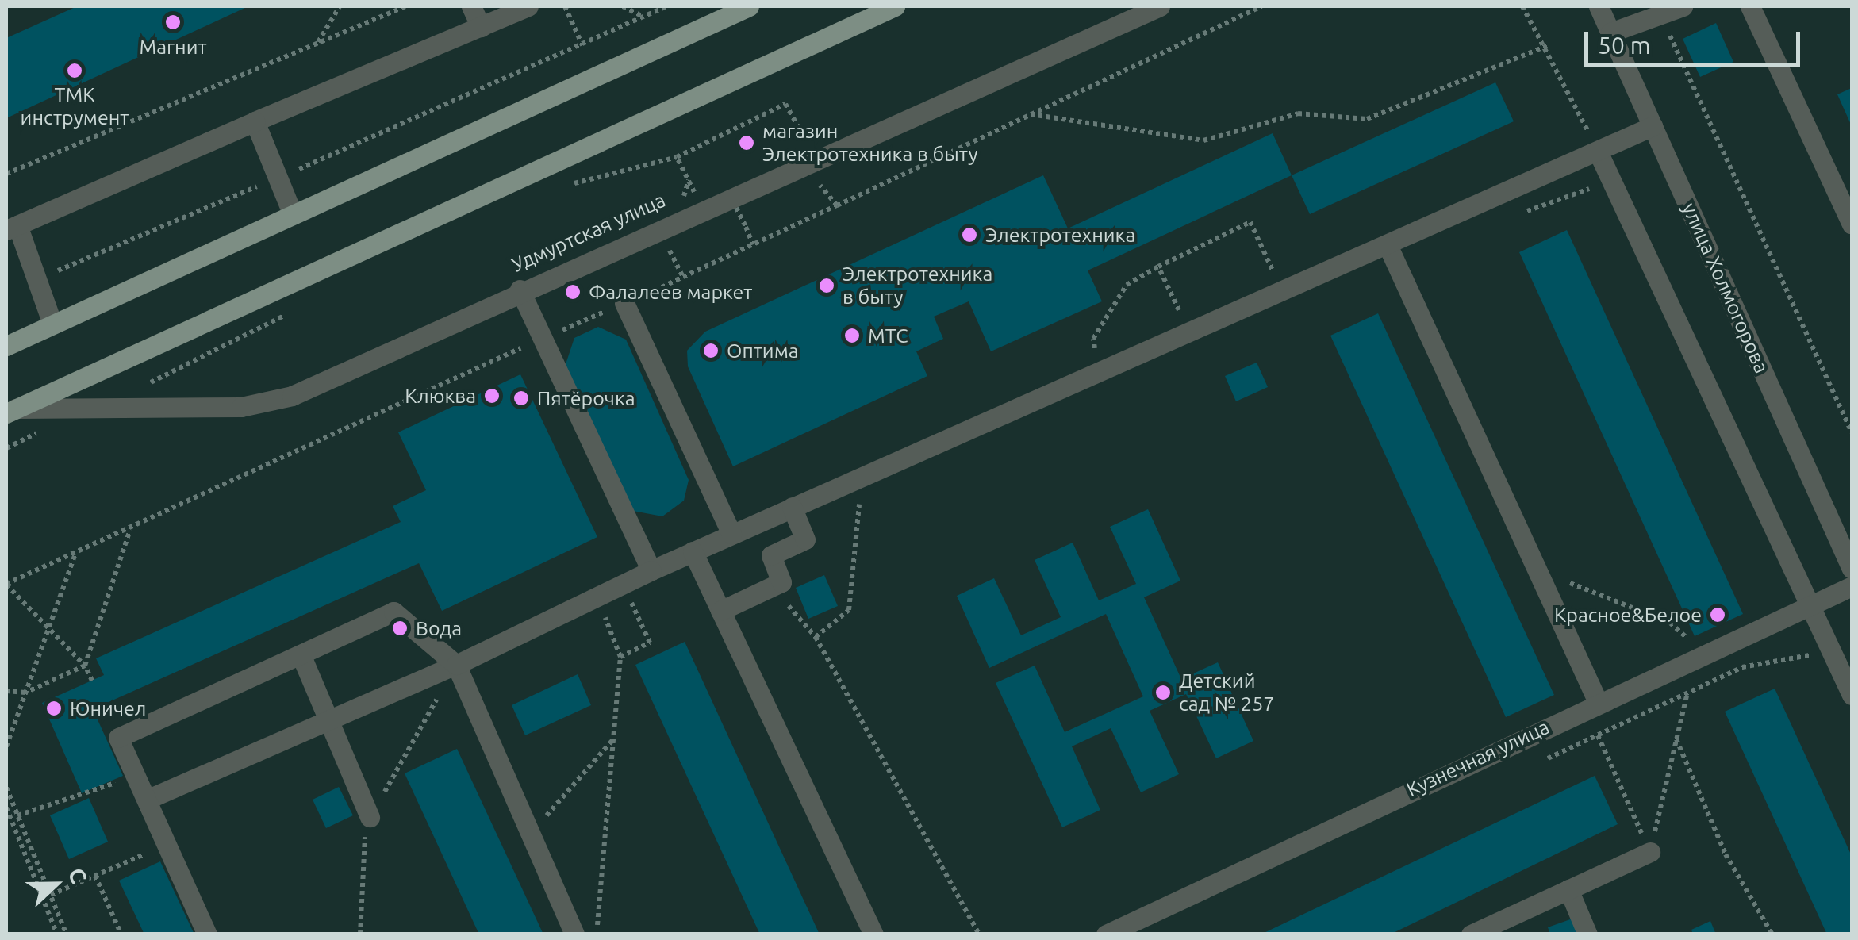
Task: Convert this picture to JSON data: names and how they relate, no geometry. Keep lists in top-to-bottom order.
{
  "streets": {
    "main road": ["Удмуртская улица"],
    "street": ["улица Холмогорова", "Кузнечная улица"]
  },
  "places": [
    "Магнит",
    "ТМК инструмент",
    "магазин Электротехника в быту",
    "Электротехника",
    "Электротехника в быту",
    "Фалалеев маркет",
    "МТС",
    "Оптима",
    "Клюква",
    "Пятёрочка",
    "Красное&Белое",
    "Вода",
    "Детский сад № 257",
    "Юничел"
  ],
  "scale_bar": "50 m",
  "north": "right"
}
